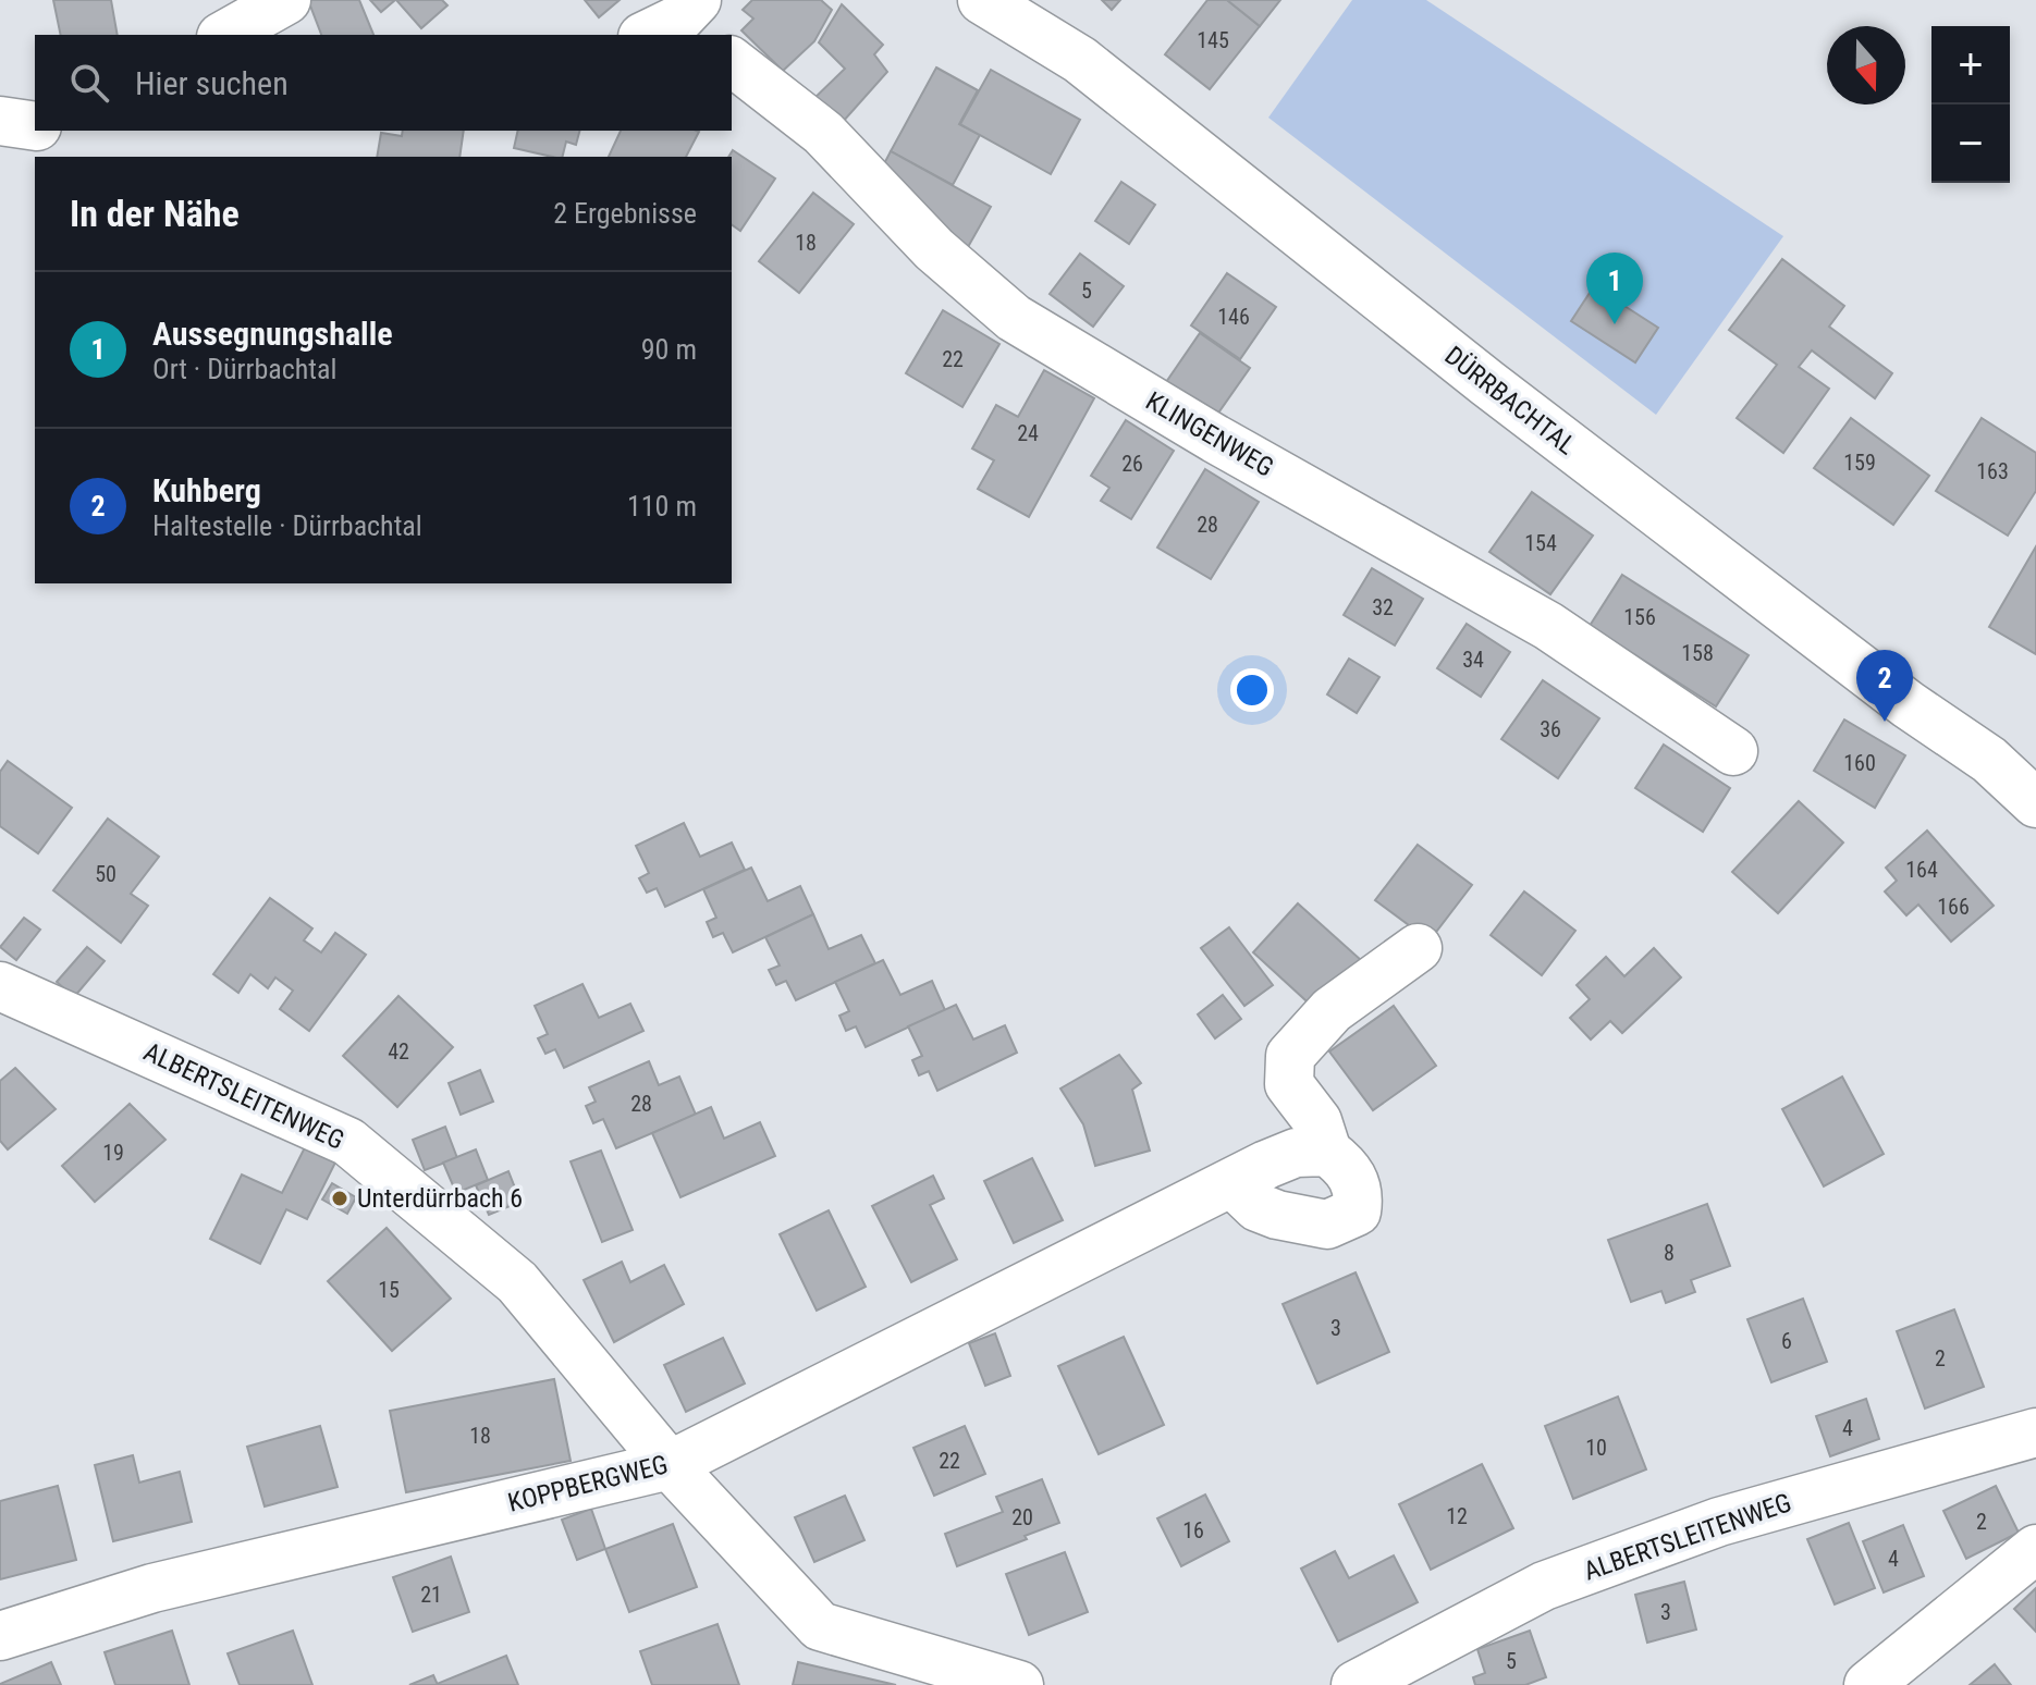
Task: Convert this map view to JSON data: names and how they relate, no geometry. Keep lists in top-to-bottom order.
{
  "streets": {
    "street": [
      "DÜRRBACHTAL",
      "KLINGENWEG",
      "ALBERTSLEITENWEG",
      "KOPPBERGWEG"
    ]
  },
  "crossings": [
    ["ALBERTSLEITENWEG", "KOPPBERGWEG"]
  ],
  "places": ["Unterdürrbach 6"],
  "house_numbers": [
    "145",
    "18",
    "5",
    "146",
    "22",
    "24",
    "159",
    "26",
    "163",
    "28",
    "154",
    "32",
    "156",
    "158",
    "34",
    "36",
    "160",
    "164",
    "50",
    "166",
    "42",
    "28",
    "19",
    "8",
    "15",
    "3",
    "6",
    "2",
    "4",
    "18",
    "10",
    "22",
    "12",
    "20",
    "2",
    "16",
    "4",
    "21",
    "3",
    "5"
  ],
  "north": "bottom",
  "page": {
    "map_buttons": ["+", "−"],
    "search": "Hier suchen",
    "heading": ["In der Nähe", "2 Ergebnisse"],
    "pins": ["1", "2"],
    "list": [
      {
        "mark": "1",
        "name": "Aussegnungshalle",
        "note": "Ort · Dürrbachtal",
        "value": "90 m"
      },
      {
        "mark": "2",
        "name": "Kuhberg",
        "note": "Haltestelle · Dürrbachtal",
        "value": "110 m"
      }
    ]
  }
}
